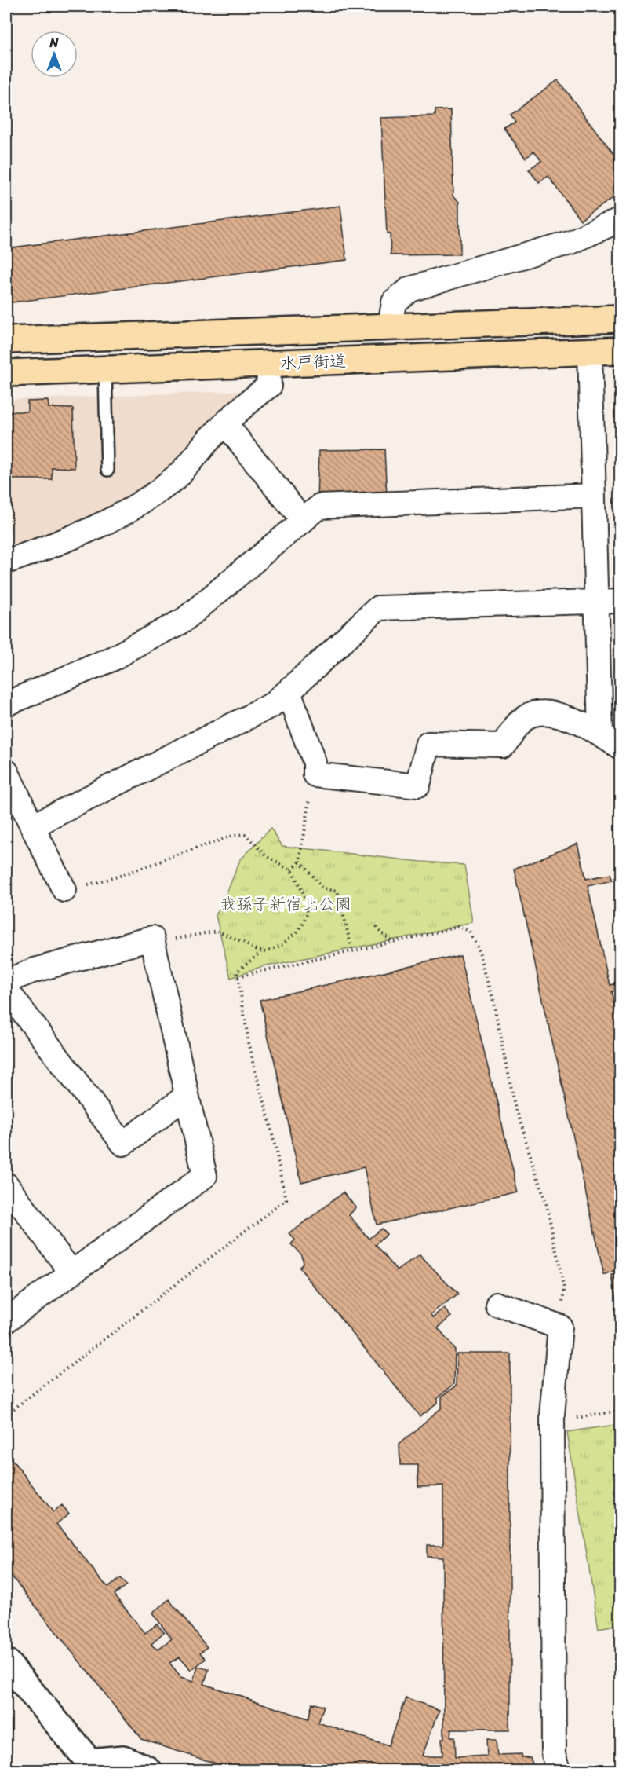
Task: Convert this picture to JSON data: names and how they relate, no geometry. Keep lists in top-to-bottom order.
{
  "streets": {
    "highway": ["水戸街道"]
  },
  "parks": ["我孫子新宿北公園"],
  "north": "top"
}
